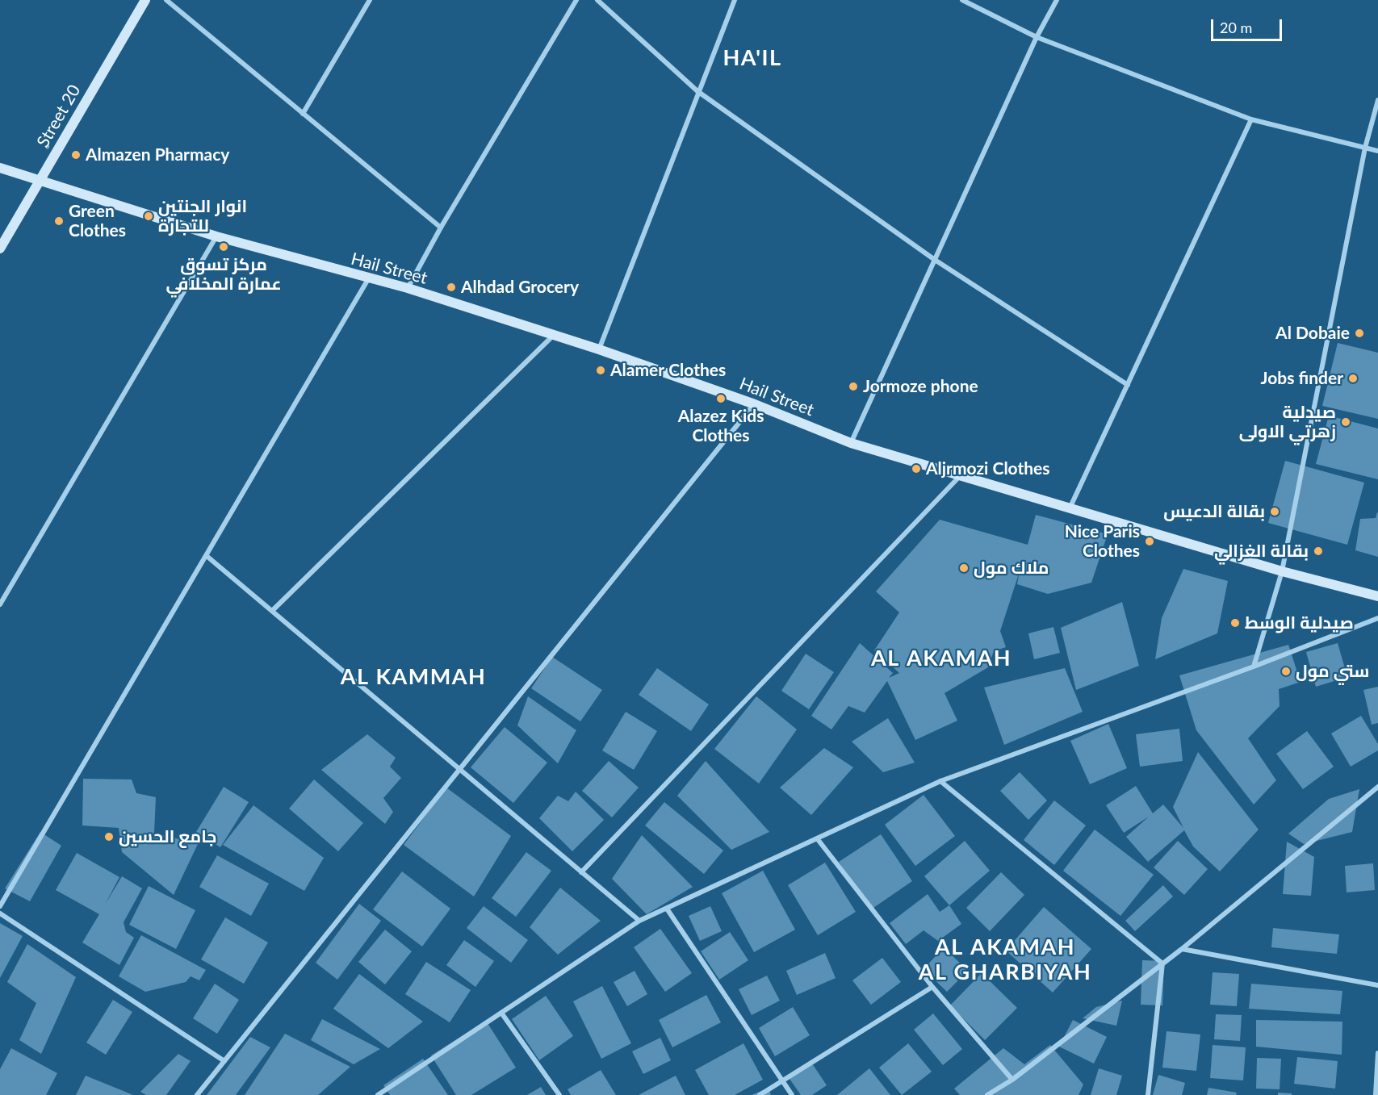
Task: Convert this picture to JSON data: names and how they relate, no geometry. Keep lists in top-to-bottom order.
{
  "streets": {
    "street": ["ٍStreet 20", "Hail Street"]
  },
  "crossings": [
    ["ٍStreet 20", "Hail Street"]
  ],
  "districts": [
    "HA'IL",
    "AL AKAMAH",
    "AL KAMMAH",
    "AL AKAMAH AL GHARBIYAH"
  ],
  "places": [
    "Almazen Pharmacy",
    "انوار الجنتين للتجارة",
    "Green Clothes",
    "مركز تسوق عمارة المخلافي",
    "Alhdad Grocery",
    "Al Dobaie",
    "Alamer Clothes",
    "Jobs finder",
    "Jormoze phone",
    "Alazez Kids Clothes",
    "صيدلية زهرتي الاولى",
    "Aljrmozi Clothes",
    "بقالة الدعيس",
    "Nice Paris Clothes",
    "بقالة الغزالي",
    "ملاك مول",
    "صيدلية الوسط",
    "ستي مول",
    "جامع الحسين"
  ],
  "scale_bar": "20 m"
}
